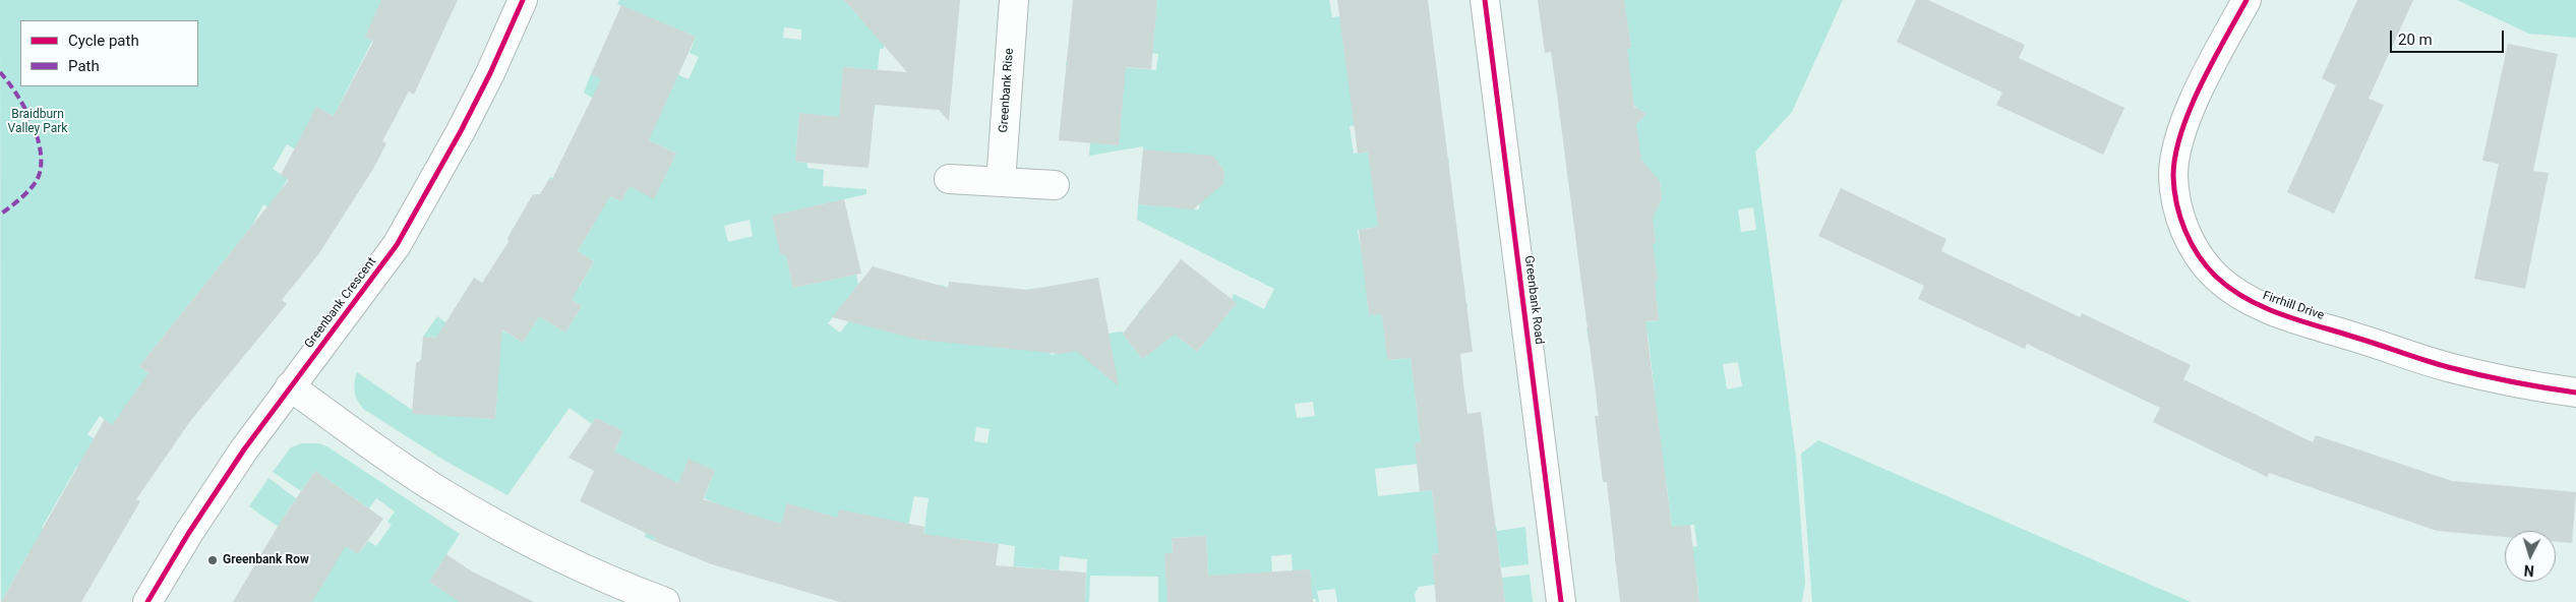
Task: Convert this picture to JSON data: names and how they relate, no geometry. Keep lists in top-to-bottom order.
{
  "streets": {
    "street": [
      "Greenbank Rise",
      "Greenbank Road",
      "Greenbank Crescent",
      "Firrhill Drive"
    ]
  },
  "parks": ["Braidburn Valley Park"],
  "places": ["Greenbank Row"],
  "legend": ["Cycle path", "Path"],
  "scale_bar": "20 m",
  "north": "bottom"
}
